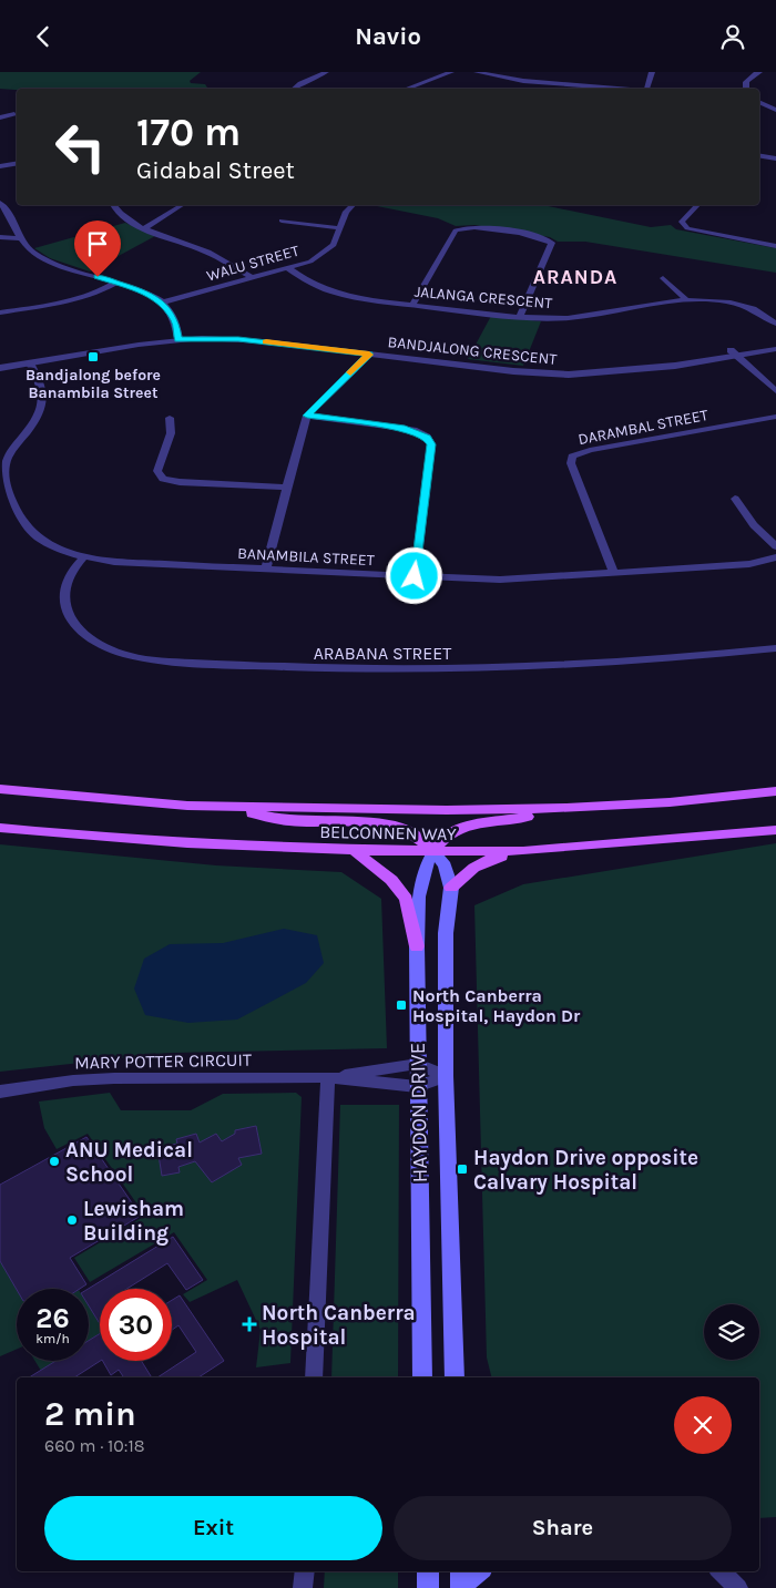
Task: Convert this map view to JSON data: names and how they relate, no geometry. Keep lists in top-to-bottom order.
{
  "streets": {
    "main road": ["BELCONNEN WAY", "HAYDON DRIVE"],
    "street": [
      "WALU STREET",
      "JALANGA CRESCENT",
      "BANDJALONG CRESCENT",
      "DARAMBAL STREET",
      "BANAMBILA STREET",
      "ARABANA STREET",
      "MARY POTTER CIRCUIT"
    ]
  },
  "crossings": [
    ["WALU STREET", "JALANGA CRESCENT"],
    ["BANDJALONG CRESCENT", "BANAMBILA STREET"],
    ["DARAMBAL STREET", "BANAMBILA STREET"],
    ["BANAMBILA STREET", "ARABANA STREET"],
    ["BELCONNEN WAY", "HAYDON DRIVE"],
    ["MARY POTTER CIRCUIT", "HAYDON DRIVE"]
  ],
  "districts": ["ARANDA"],
  "places": {
    "transit": ["Bandjalong before Banambila Street", "North Canberra Hospital, Haydon Dr", "Haydon Drive opposite Calvary Hospital"],
    "other": ["ANU Medical School", "Lewisham Building"],
    "health": ["North Canberra Hospital"]
  },
  "page": {
    "header": "Navio",
    "turn": ["170 m", "Gidabal Street"],
    "speed": "26 km/h",
    "limit": "30",
    "heading": ["2 min", "660 m · 10:18"],
    "buttons": ["Exit", "Share"]
  }
}
